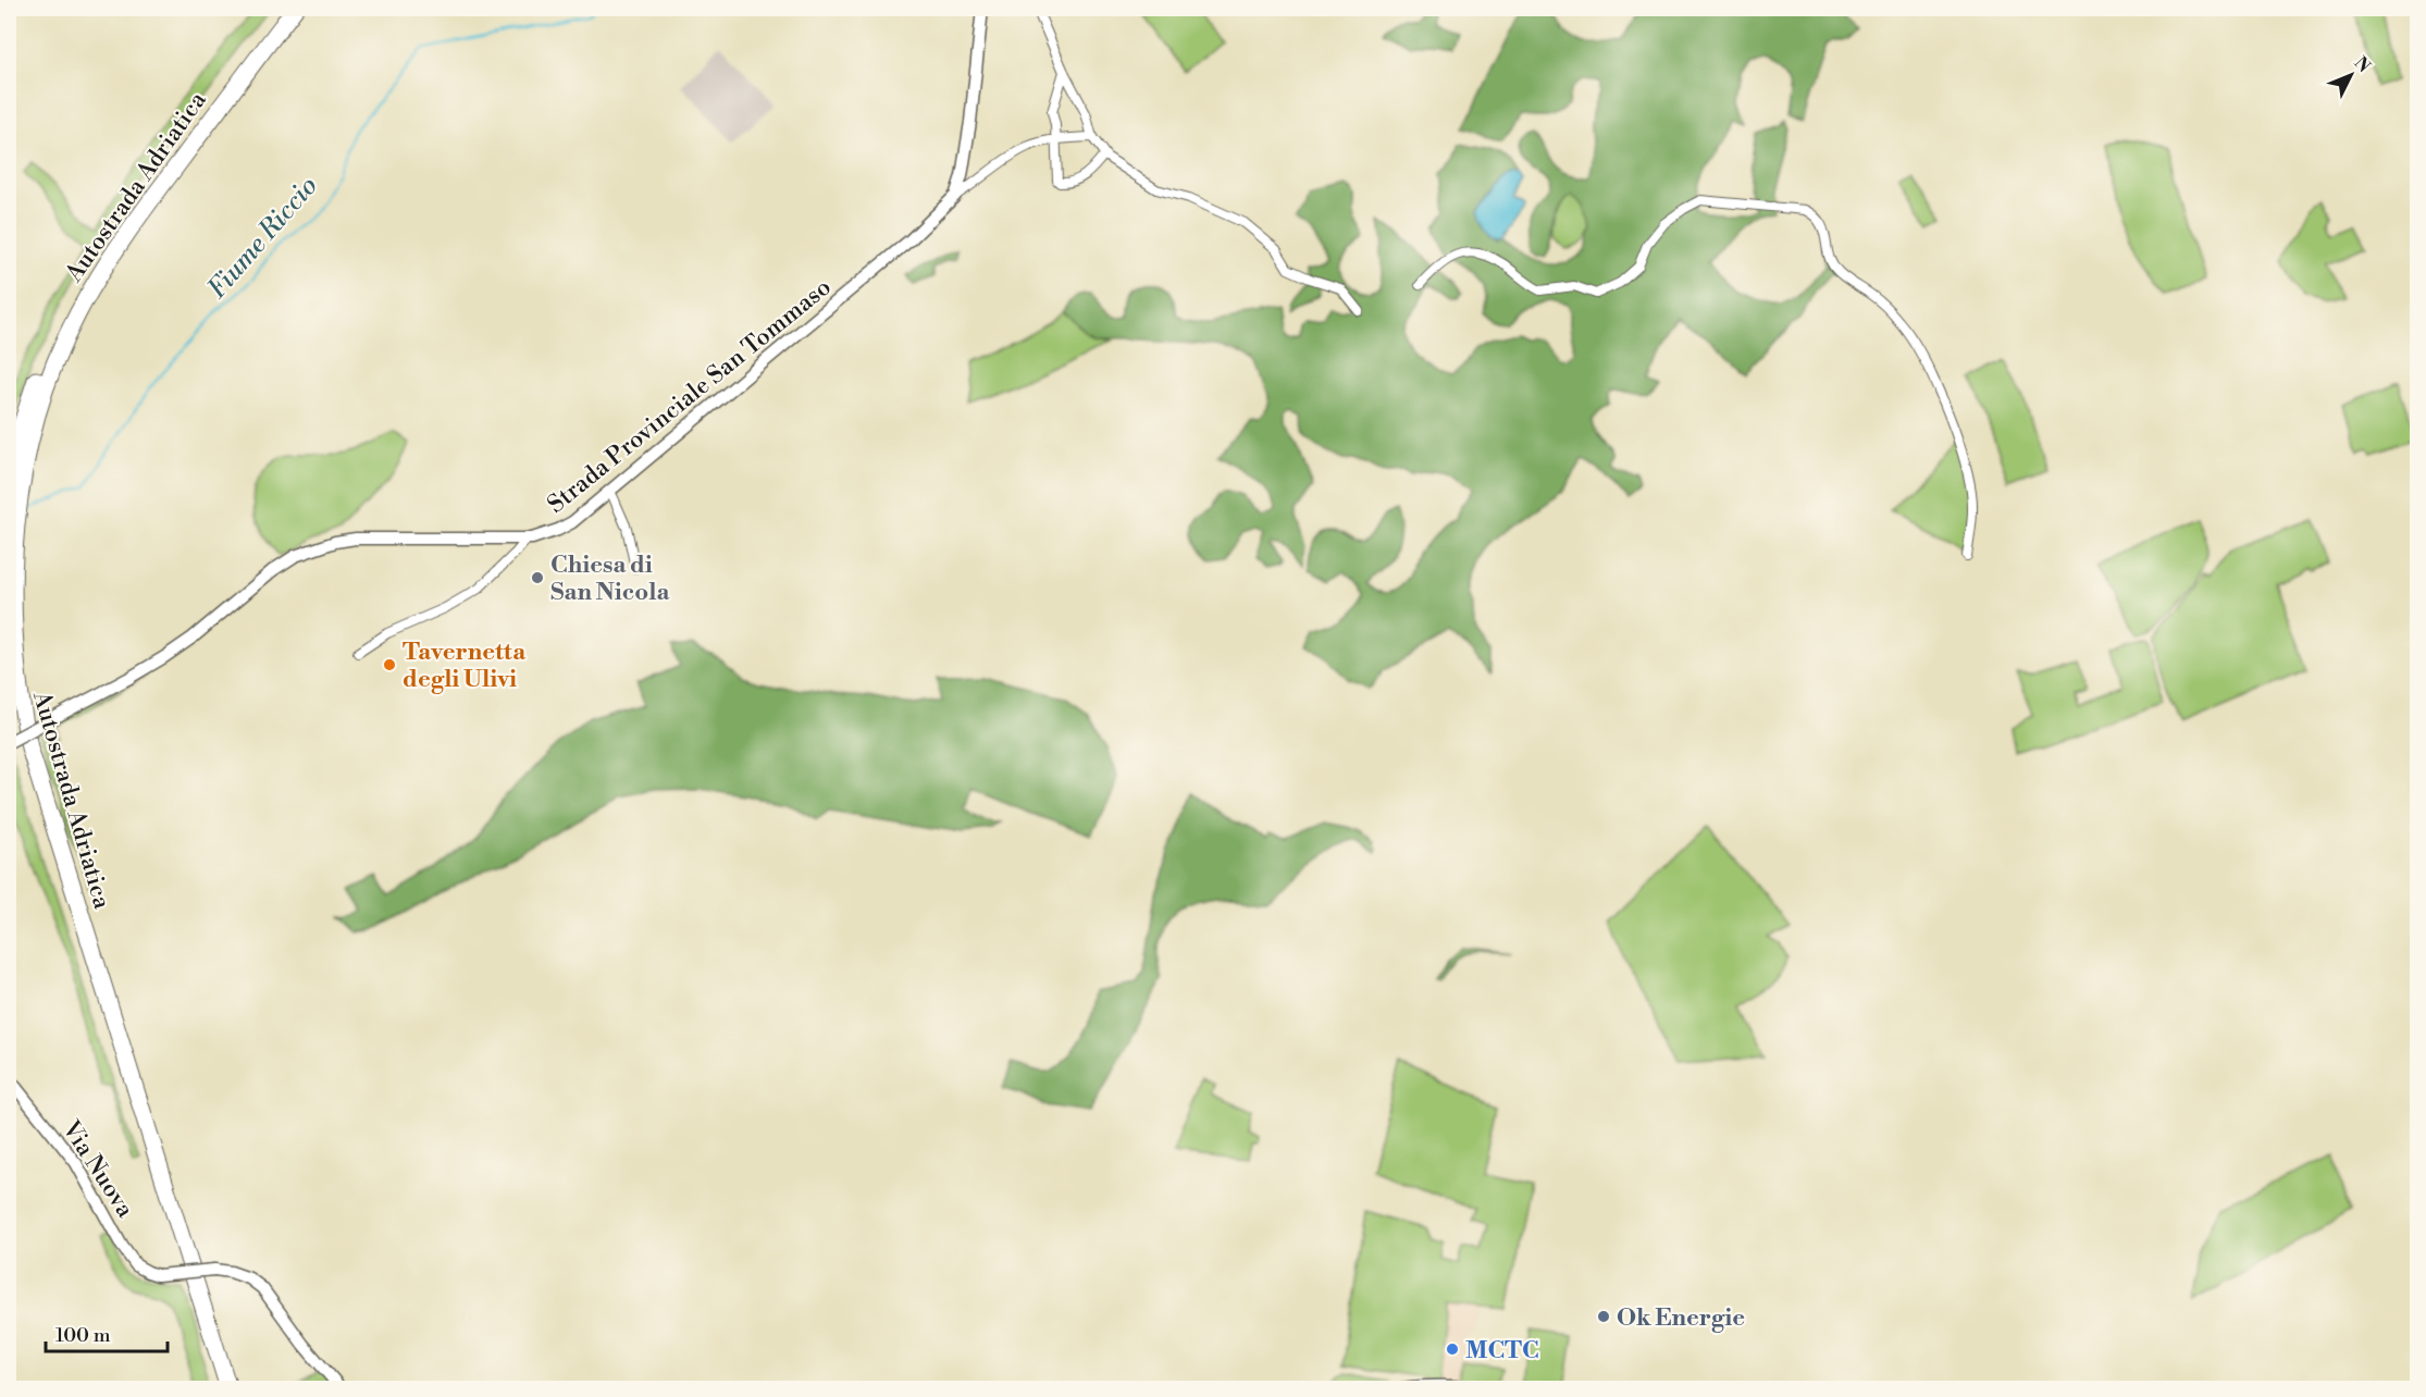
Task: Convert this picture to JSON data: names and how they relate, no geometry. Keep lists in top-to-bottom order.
{
  "streets": {
    "highway": ["Autostrada Adriatica"],
    "street": ["Strada Provinciale San Tommaso", "Via Nuova"]
  },
  "water": ["Fiume Riccio"],
  "places": [
    "Chiesa di San Nicola",
    "Tavernetta degli Ulivi",
    "Ok Energie",
    "MCTC"
  ],
  "scale_bar": "100 m",
  "north": "top right"
}
